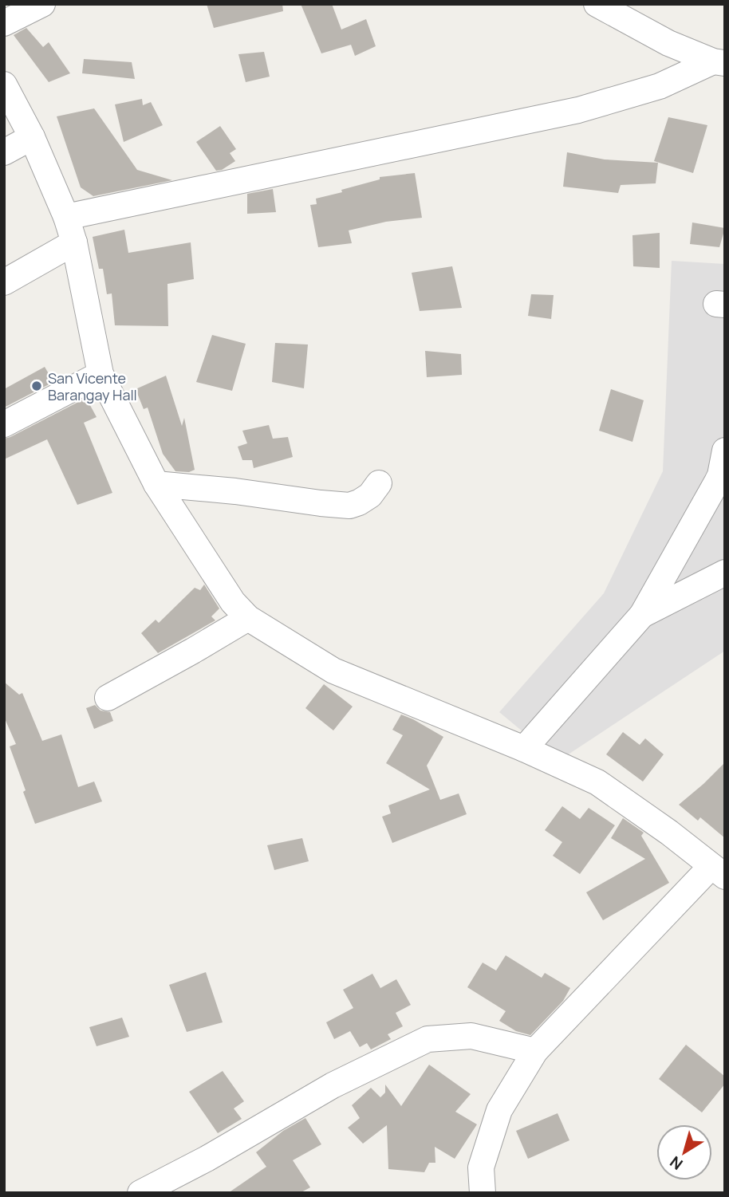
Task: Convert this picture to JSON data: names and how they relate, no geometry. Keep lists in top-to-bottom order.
{
  "places": ["San Vicente Barangay Hall"],
  "north": "bottom left"
}
